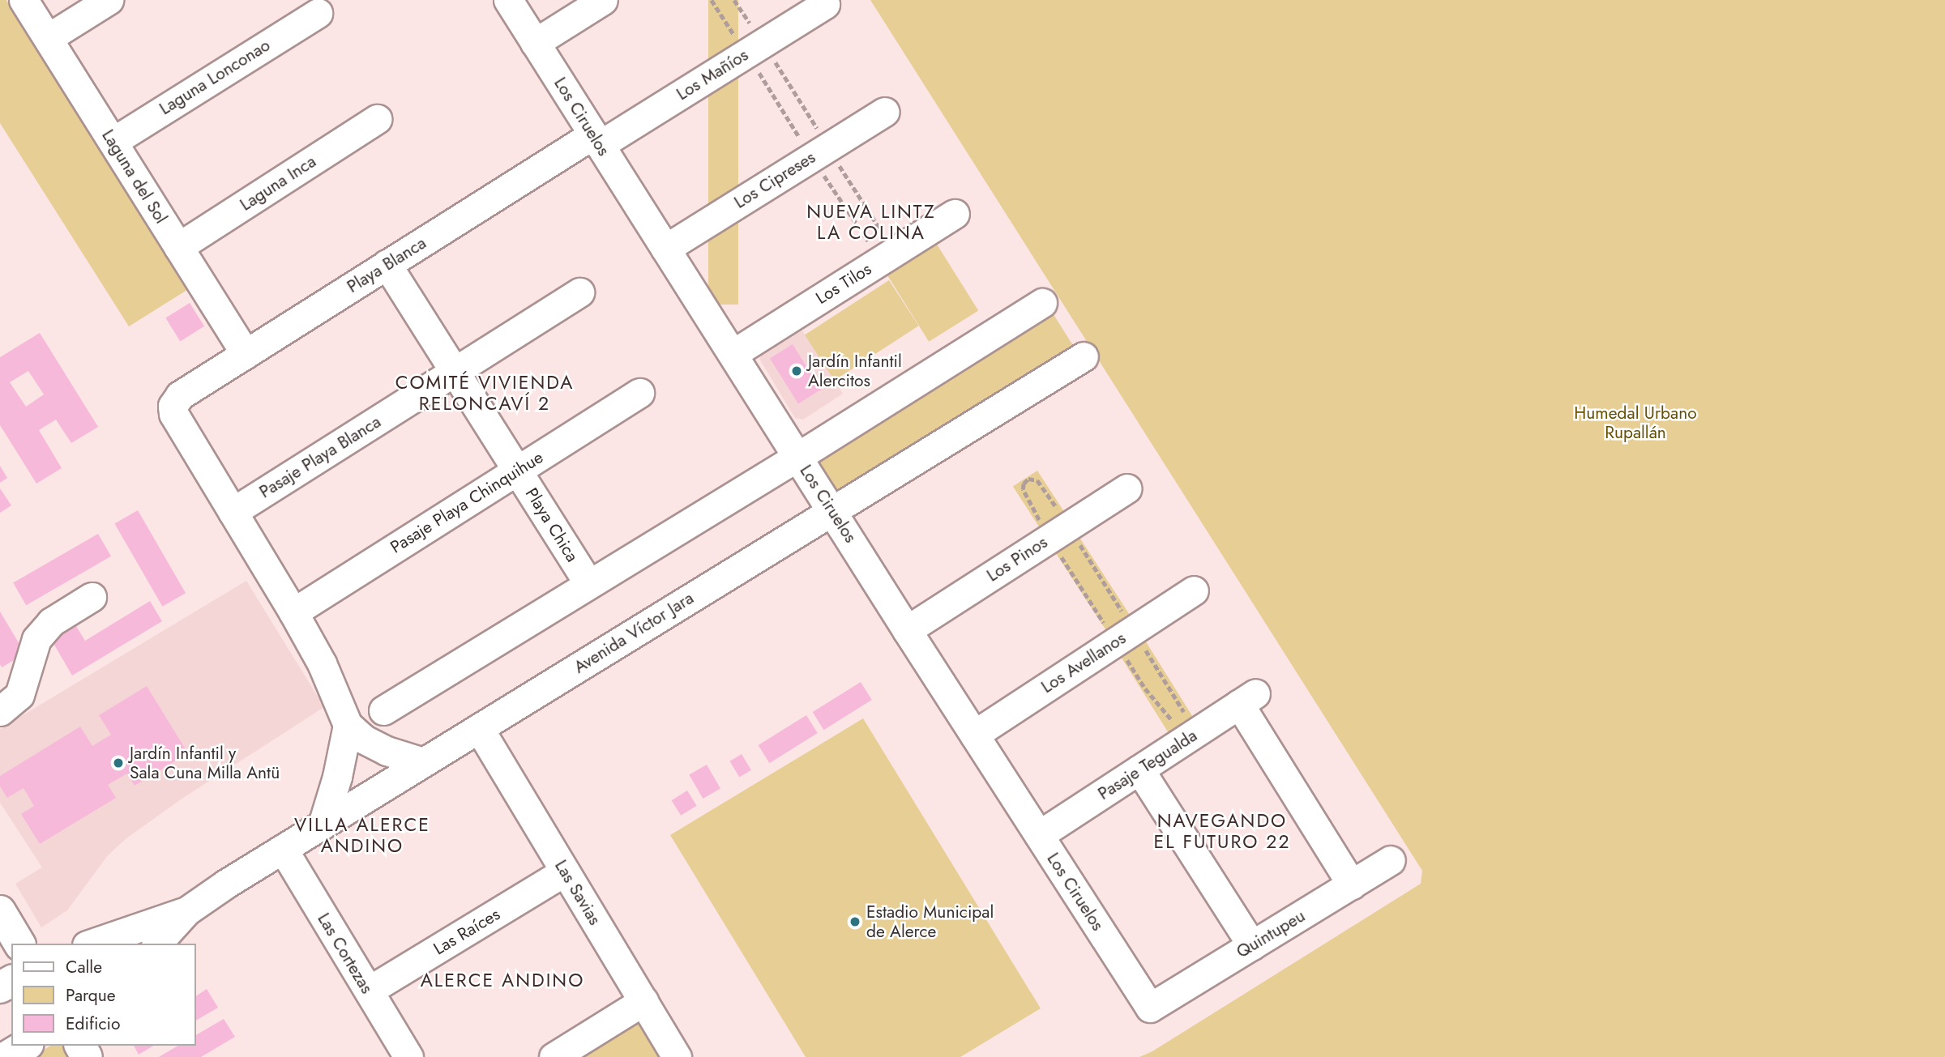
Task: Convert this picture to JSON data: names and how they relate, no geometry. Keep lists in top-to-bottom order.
{
  "streets": {
    "street": [
      "Los Mañíos",
      "Laguna Lonconao",
      "Los Ciruelos",
      "Laguna del Sol",
      "Los Cipreses",
      "Laguna Inca",
      "Playa Blanca",
      "Los Tilos",
      "Pasaje Playa Blanca",
      "Pasaje Playa Chinquihue",
      "Playa Chica",
      "Los Pinos",
      "Avenida Víctor Jara",
      "Los Avellanos",
      "Pasaje Tegualda",
      "Las Savias",
      "Las Raíces",
      "Quintupeu",
      "Las Cortezas"
    ]
  },
  "crossings": [
    ["Los Mañíos", "Los Ciruelos"],
    ["Los Mañíos", "Playa Blanca"],
    ["Laguna Lonconao", "Laguna del Sol"],
    ["Los Ciruelos", "Los Cipreses"],
    ["Los Ciruelos", "Playa Blanca"],
    ["Los Ciruelos", "Los Tilos"],
    ["Los Ciruelos", "Los Pinos"],
    ["Los Ciruelos", "Avenida Víctor Jara"],
    ["Los Ciruelos", "Los Avellanos"],
    ["Los Ciruelos", "Pasaje Tegualda"],
    ["Los Ciruelos", "Quintupeu"],
    ["Laguna del Sol", "Laguna Inca"],
    ["Laguna del Sol", "Playa Blanca"],
    ["Playa Blanca", "Pasaje Playa Blanca"],
    ["Playa Blanca", "Playa Chica"],
    ["Pasaje Playa Blanca", "Playa Chica"],
    ["Pasaje Playa Chinquihue", "Playa Chica"],
    ["Avenida Víctor Jara", "Las Savias"],
    ["Avenida Víctor Jara", "Las Cortezas"],
    ["Pasaje Tegualda", "Quintupeu"],
    ["Las Savias", "Las Raíces"],
    ["Las Raíces", "Las Cortezas"]
  ],
  "districts": [
    "NUEVA LINTZ LA COLINA",
    "COMITÉ VIVIENDA RELONCAVÍ 2",
    "NAVEGANDO EL FUTURO 22",
    "VILLA ALERCE ANDINO",
    "ALERCE ANDINO"
  ],
  "parks": ["Humedal Urbano Rupallán"],
  "places": ["Jardín Infantil Alercitos", "Jardín Infantil y Sala Cuna Milla Antü", "Estadio Municipal de Alerce"],
  "legend": ["Calle", "Parque", "Edificio"]
}
